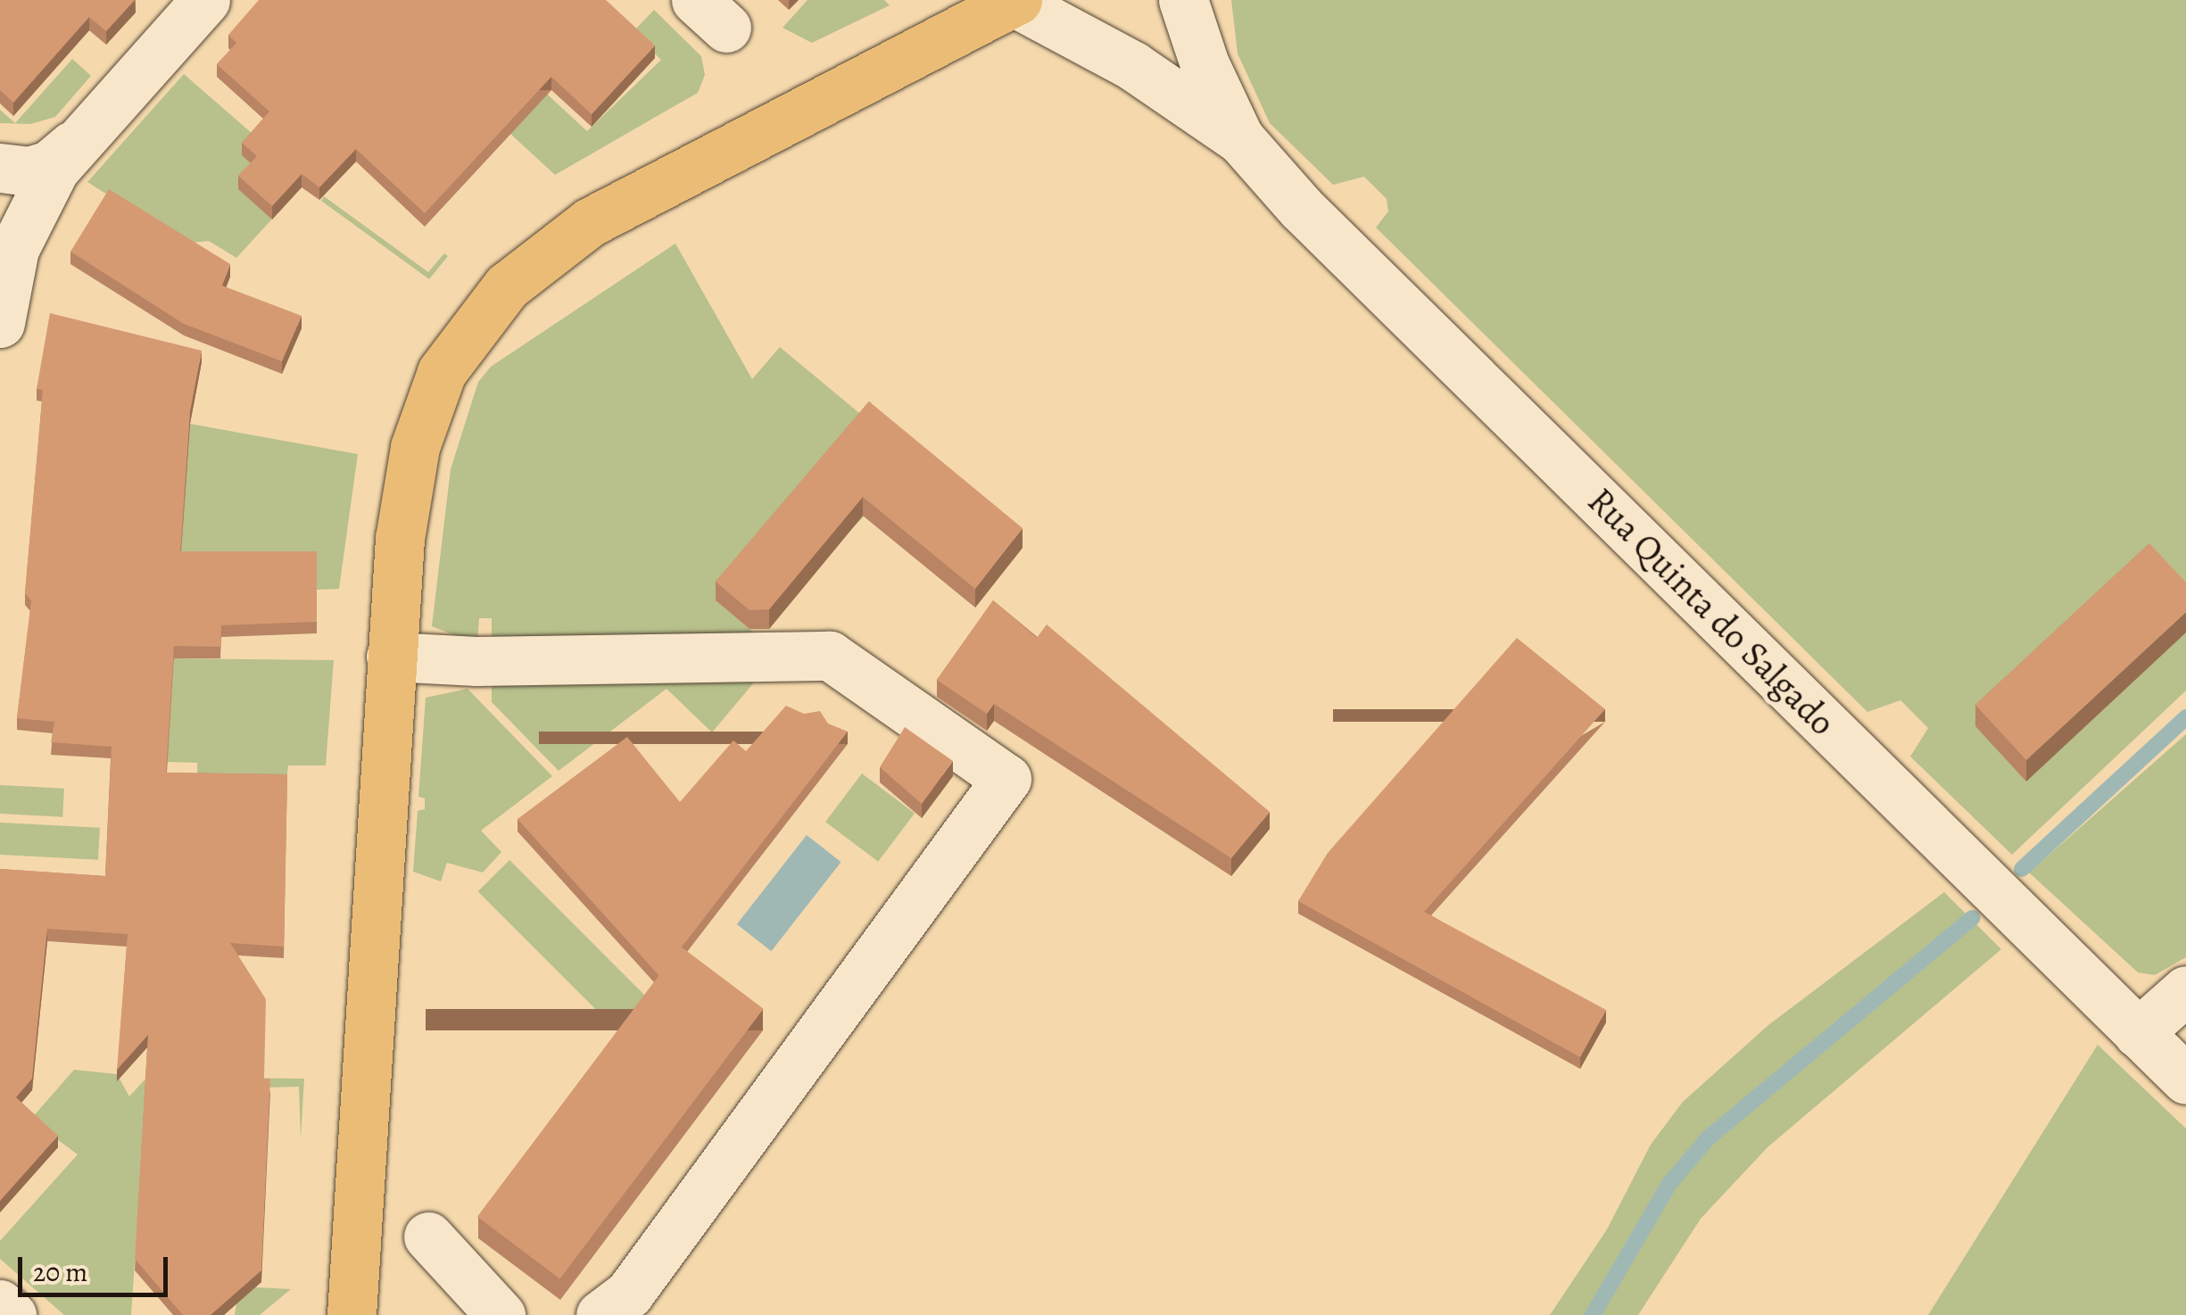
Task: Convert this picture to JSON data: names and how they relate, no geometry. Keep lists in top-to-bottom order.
{
  "streets": {
    "street": ["Rua Quinta do Salgado"]
  },
  "scale_bar": "20 m"
}
